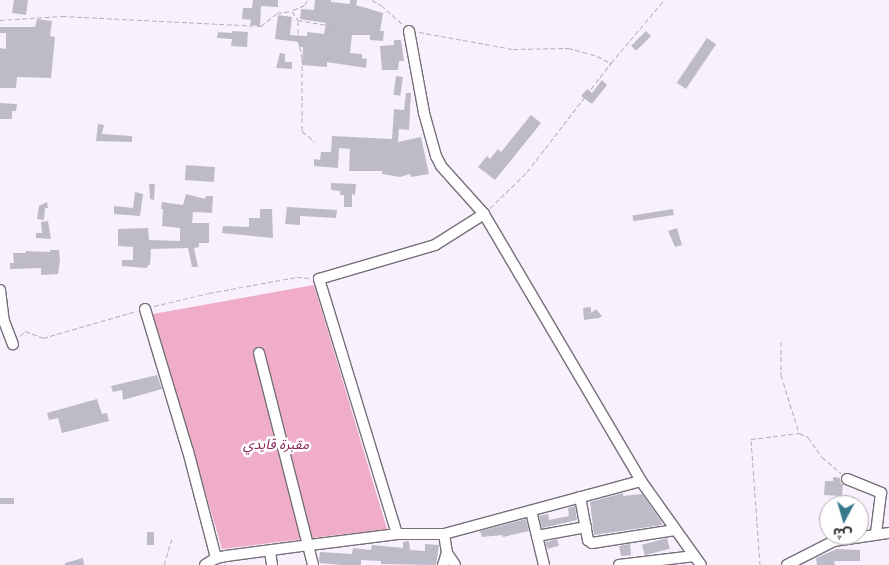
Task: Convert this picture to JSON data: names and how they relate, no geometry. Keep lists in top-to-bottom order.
{
  "parks": ["مقبرة قايدي"],
  "north": "bottom"
}
